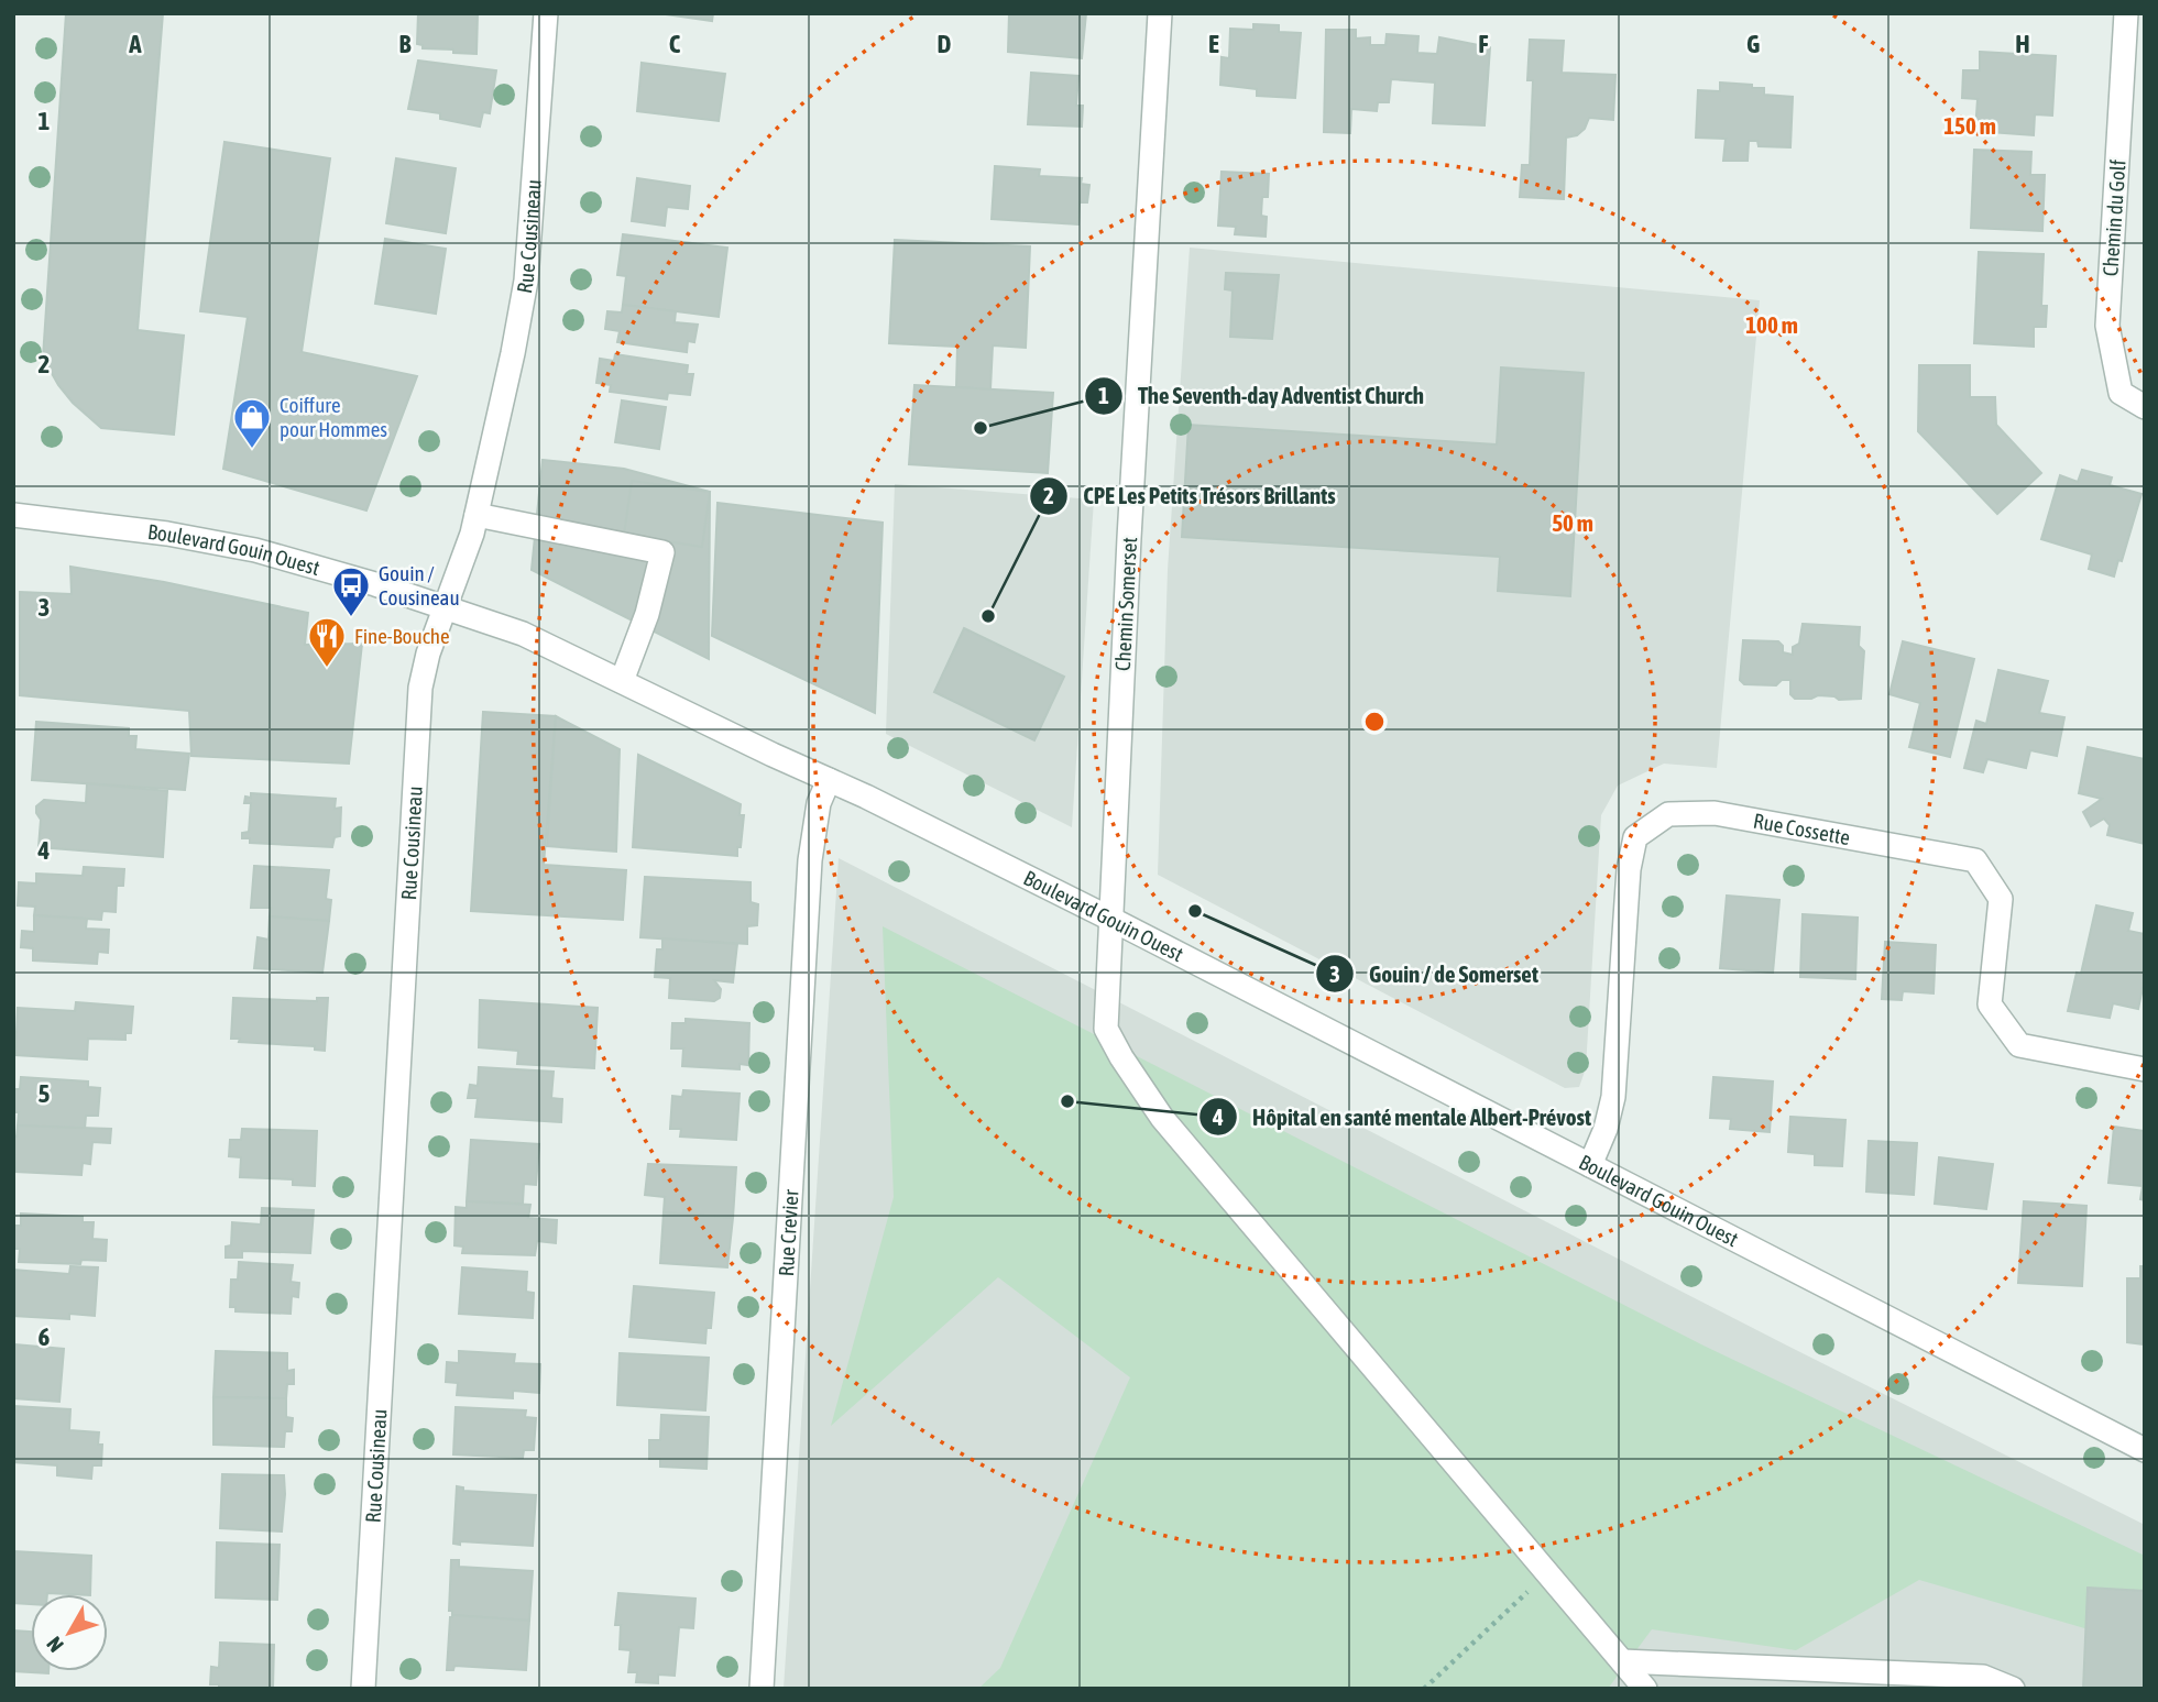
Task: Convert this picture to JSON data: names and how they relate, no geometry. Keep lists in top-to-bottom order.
{
  "streets": {
    "street": [
      "Chemin du Golf",
      "Rue Cousineau",
      "Boulevard Gouin Ouest",
      "Chemin Somerset",
      "Rue Cossette",
      "Rue Crevier"
    ]
  },
  "crossings": [
    ["Rue Cousineau", "Boulevard Gouin Ouest"],
    ["Boulevard Gouin Ouest", "Chemin Somerset"],
    ["Boulevard Gouin Ouest", "Rue Cossette"],
    ["Boulevard Gouin Ouest", "Rue Crevier"]
  ],
  "places": {
    "other": [
      "The Seventh-day Adventist Church",
      "CPE Les Petits Trésors Brillants",
      "Gouin / de Somerset",
      "Hôpital en santé mentale Albert-Prévost"
    ],
    "shop": ["Coiffure pour Hommes"],
    "bus stop": ["Gouin / Cousineau"],
    "restaurant": ["Fine-Bouche"]
  },
  "north": "bottom left",
  "grid": {
    "columns": [
      "A",
      "B",
      "C",
      "D",
      "E",
      "F",
      "G",
      "H"
    ],
    "rows": [
      "1",
      "2",
      "3",
      "4",
      "5",
      "6"
    ]
  },
  "rings": ["150 m", "100 m", "50 m"]
}
